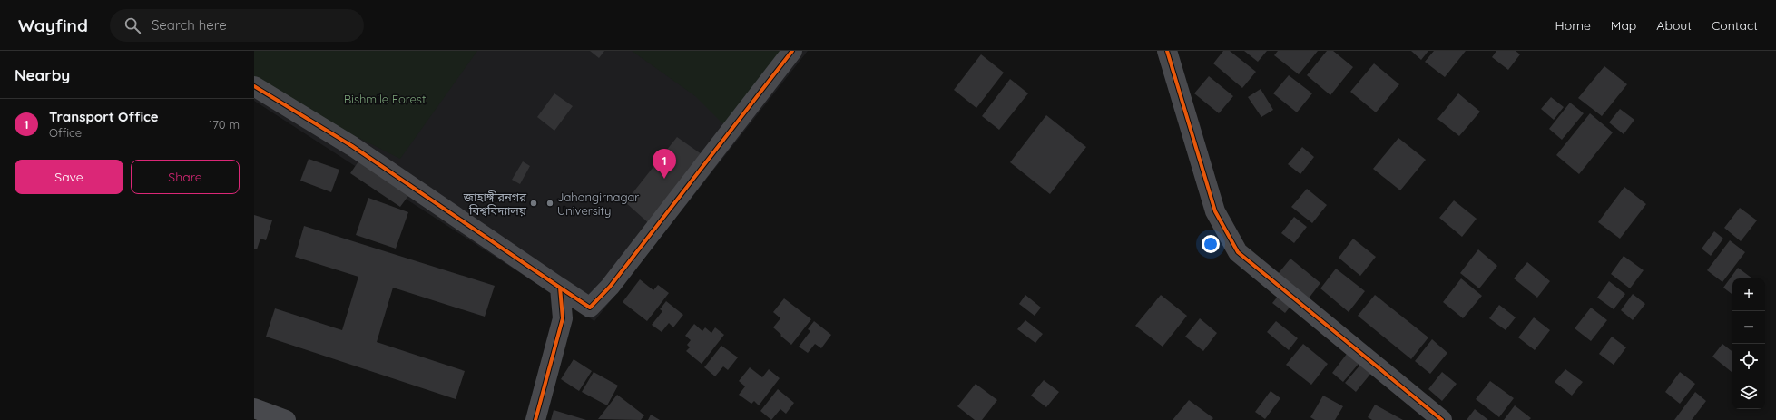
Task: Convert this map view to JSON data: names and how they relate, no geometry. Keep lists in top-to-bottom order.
{
  "parks": ["Bishmile Forest"],
  "places": ["জাহাঙ্গীরনগর বিশ্ববিদ্যালয়", "Jahangirnagar University"],
  "page": {
    "header": "Wayfind",
    "search": "Search here",
    "nav": [
      "Home",
      "Map",
      "About",
      "Contact"
    ],
    "heading": "Nearby",
    "list": [
      {
        "mark": "1",
        "name": "Transport Office",
        "note": "Office",
        "value": "170 m"
      }
    ],
    "buttons": ["Save", "Share"],
    "pins": "1",
    "map_buttons": ["+", "−"]
  }
}
